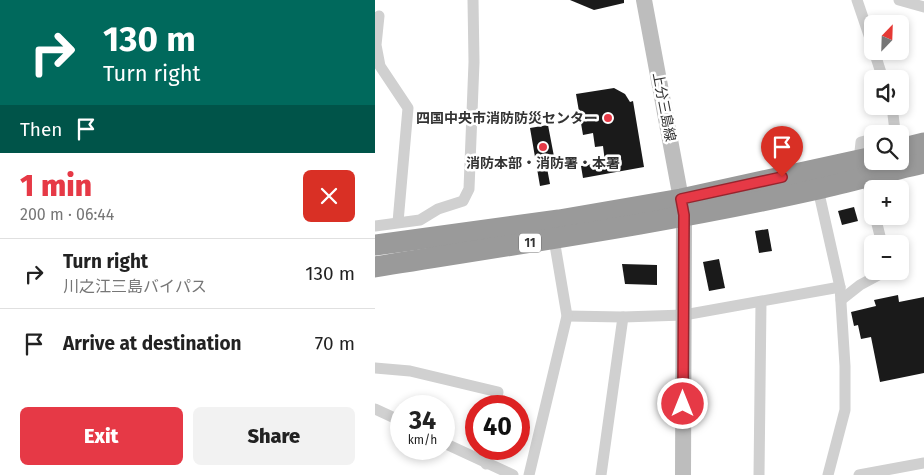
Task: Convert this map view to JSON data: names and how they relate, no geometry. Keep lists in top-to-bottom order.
{
  "streets": {
    "highway": ["11"],
    "street": ["上分三島線"]
  },
  "crossings": [
    ["上分三島線", "11"]
  ],
  "places": ["四国中央市消防防災センター", "消防本部・消防署・本署"],
  "north": "top right",
  "page": {
    "turn": ["130 m", "Turn right"],
    "map_buttons": ["+", "−"],
    "then": "Then",
    "heading": ["1 min", "200 m · 06:44"],
    "list": [
      {
        "name": "Turn right",
        "note": "川之江三島バイパス",
        "value": "130 m"
      },
      {
        "name": "Arrive at destination",
        "value": "70 m"
      }
    ],
    "speed": "34 km/h",
    "limit": "40",
    "buttons": ["Exit", "Share"]
  }
}
